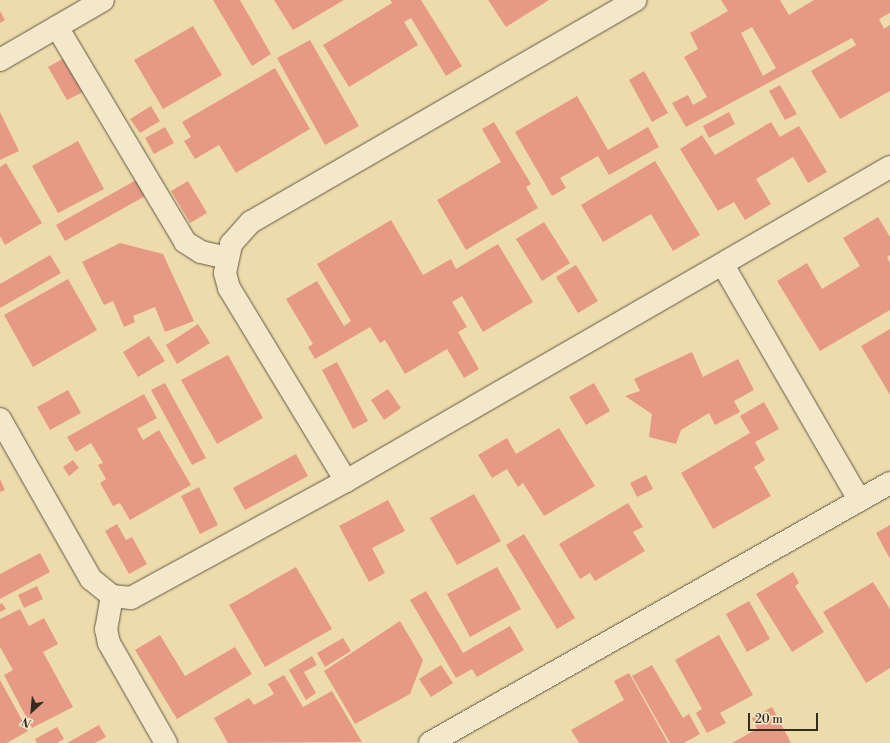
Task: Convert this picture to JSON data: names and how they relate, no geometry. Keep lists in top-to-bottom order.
{
  "scale_bar": "20 m",
  "north": "bottom left"
}
